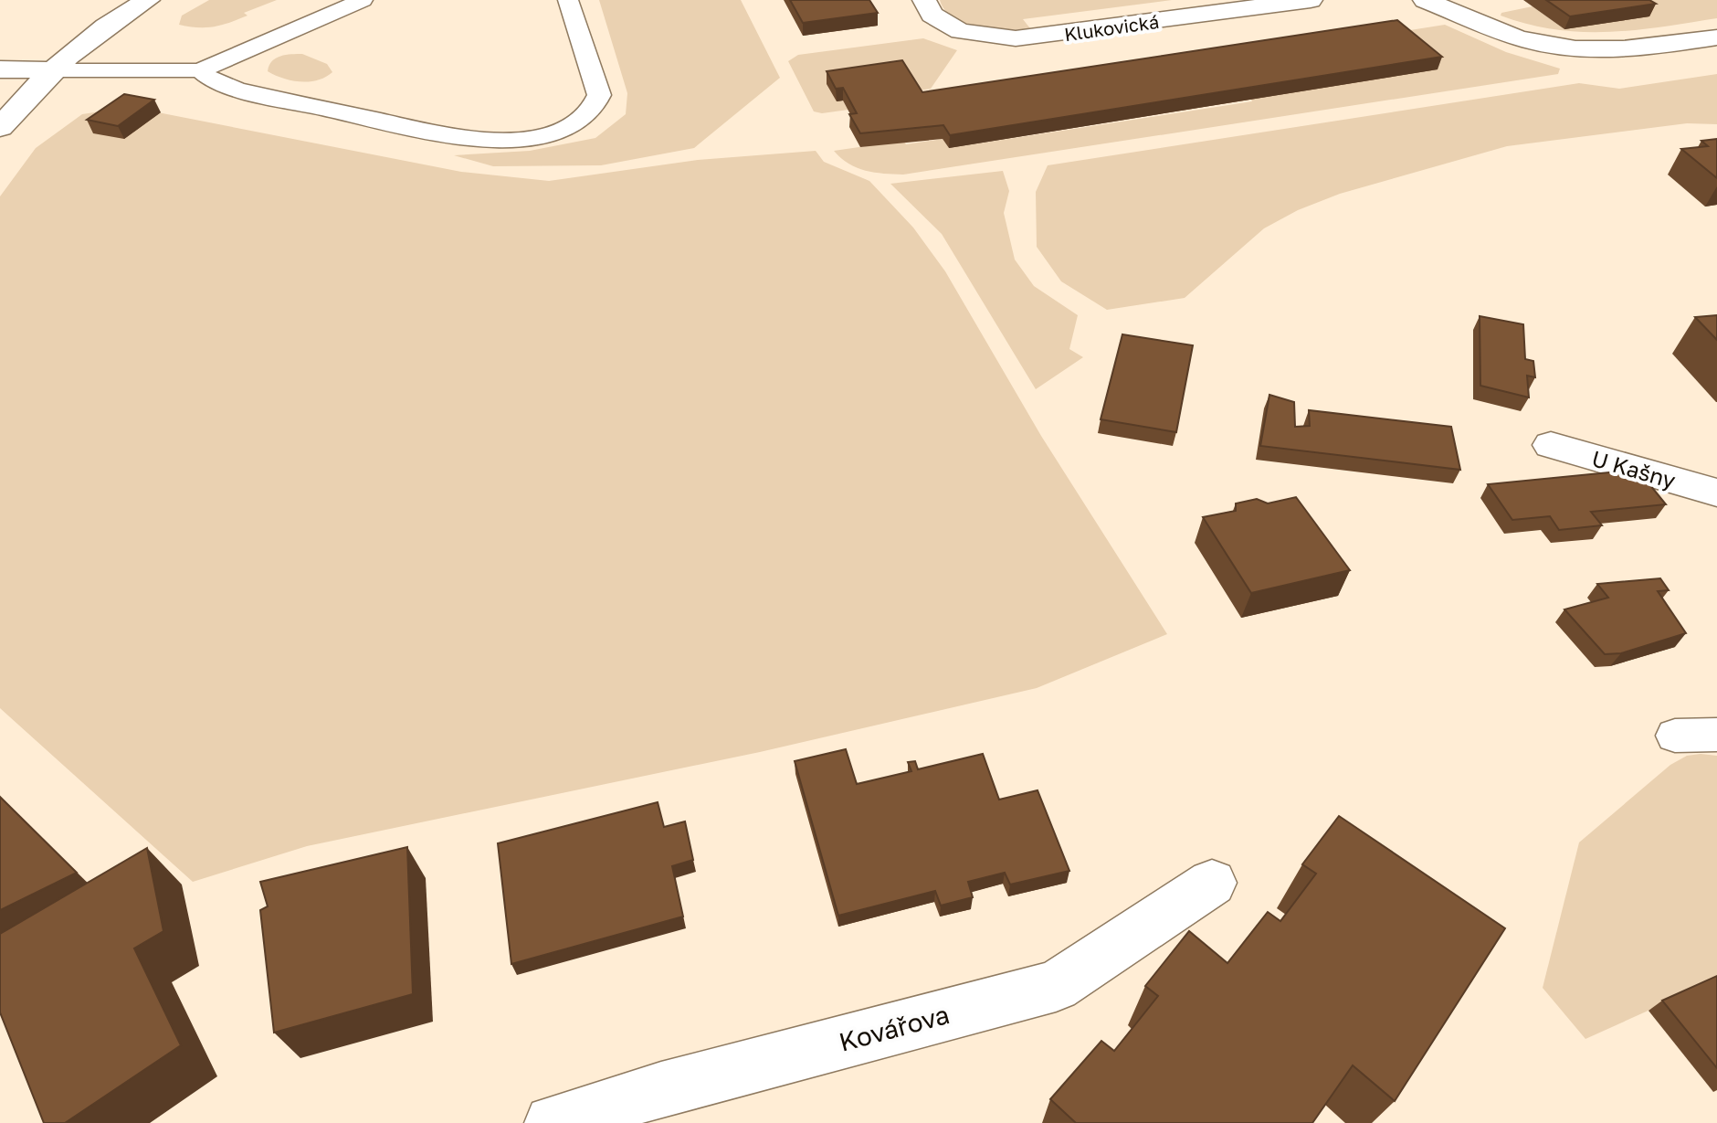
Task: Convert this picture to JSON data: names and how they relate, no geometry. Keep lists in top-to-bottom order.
{
  "streets": {
    "street": ["Klukovická", "U Kašny", "Kovářova"]
  }
}
